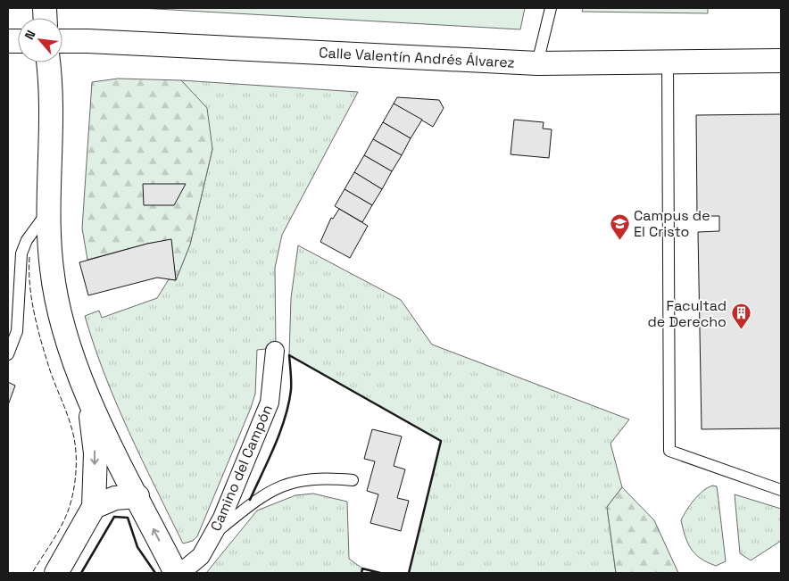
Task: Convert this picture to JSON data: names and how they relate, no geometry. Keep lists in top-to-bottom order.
{
  "streets": {
    "street": ["Calle Valentín Andrés Álvarez", "Camino del Campón"]
  },
  "places": {
    "school or university": ["Campus de El Cristo"],
    "building": ["Facultad de Derecho"]
  },
  "north": "top left"
}
